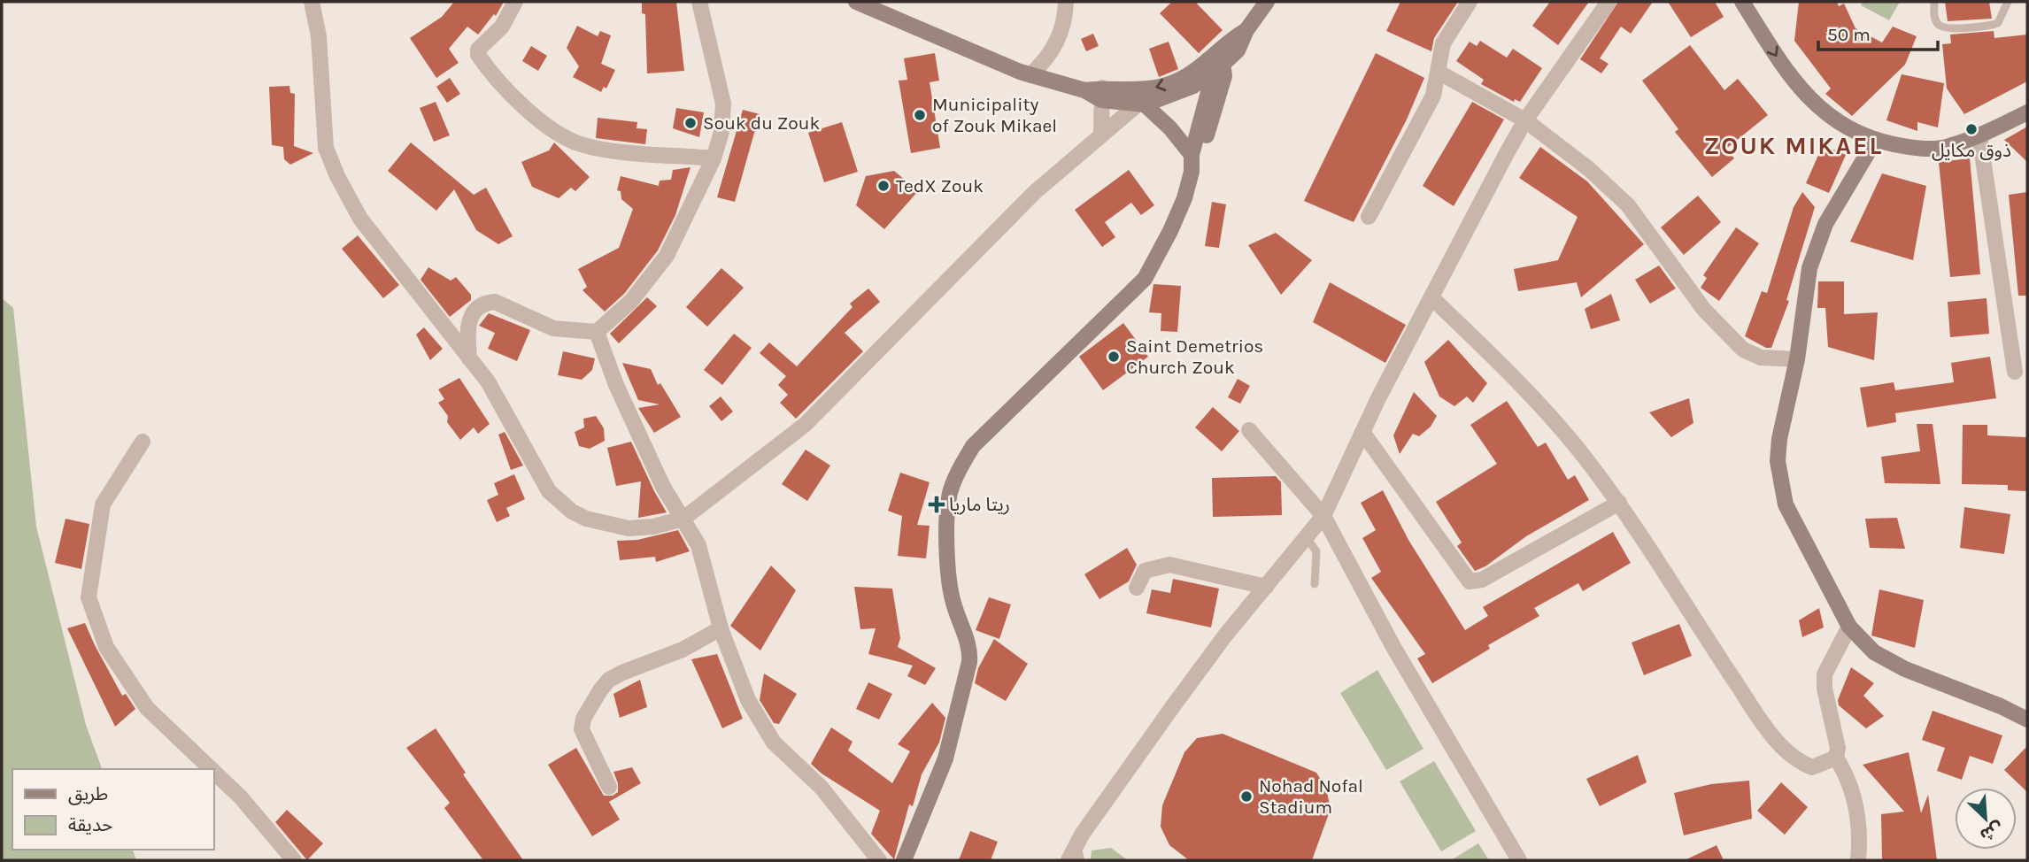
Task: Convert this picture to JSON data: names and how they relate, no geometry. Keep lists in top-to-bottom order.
{
  "districts": ["ZOUK MIKAEL"],
  "places": {
    "other": [
      "Municipality of Zouk Mikael",
      "Souk du Zouk",
      "ذوق مكايل",
      "TedX Zouk",
      "Saint Demetrios Church Zouk",
      "Nohad Nofal Stadium"
    ],
    "health": ["ريتا ماريا"]
  },
  "legend": ["طريق", "حديقة"],
  "scale_bar": "50 m",
  "north": "bottom right"
}
